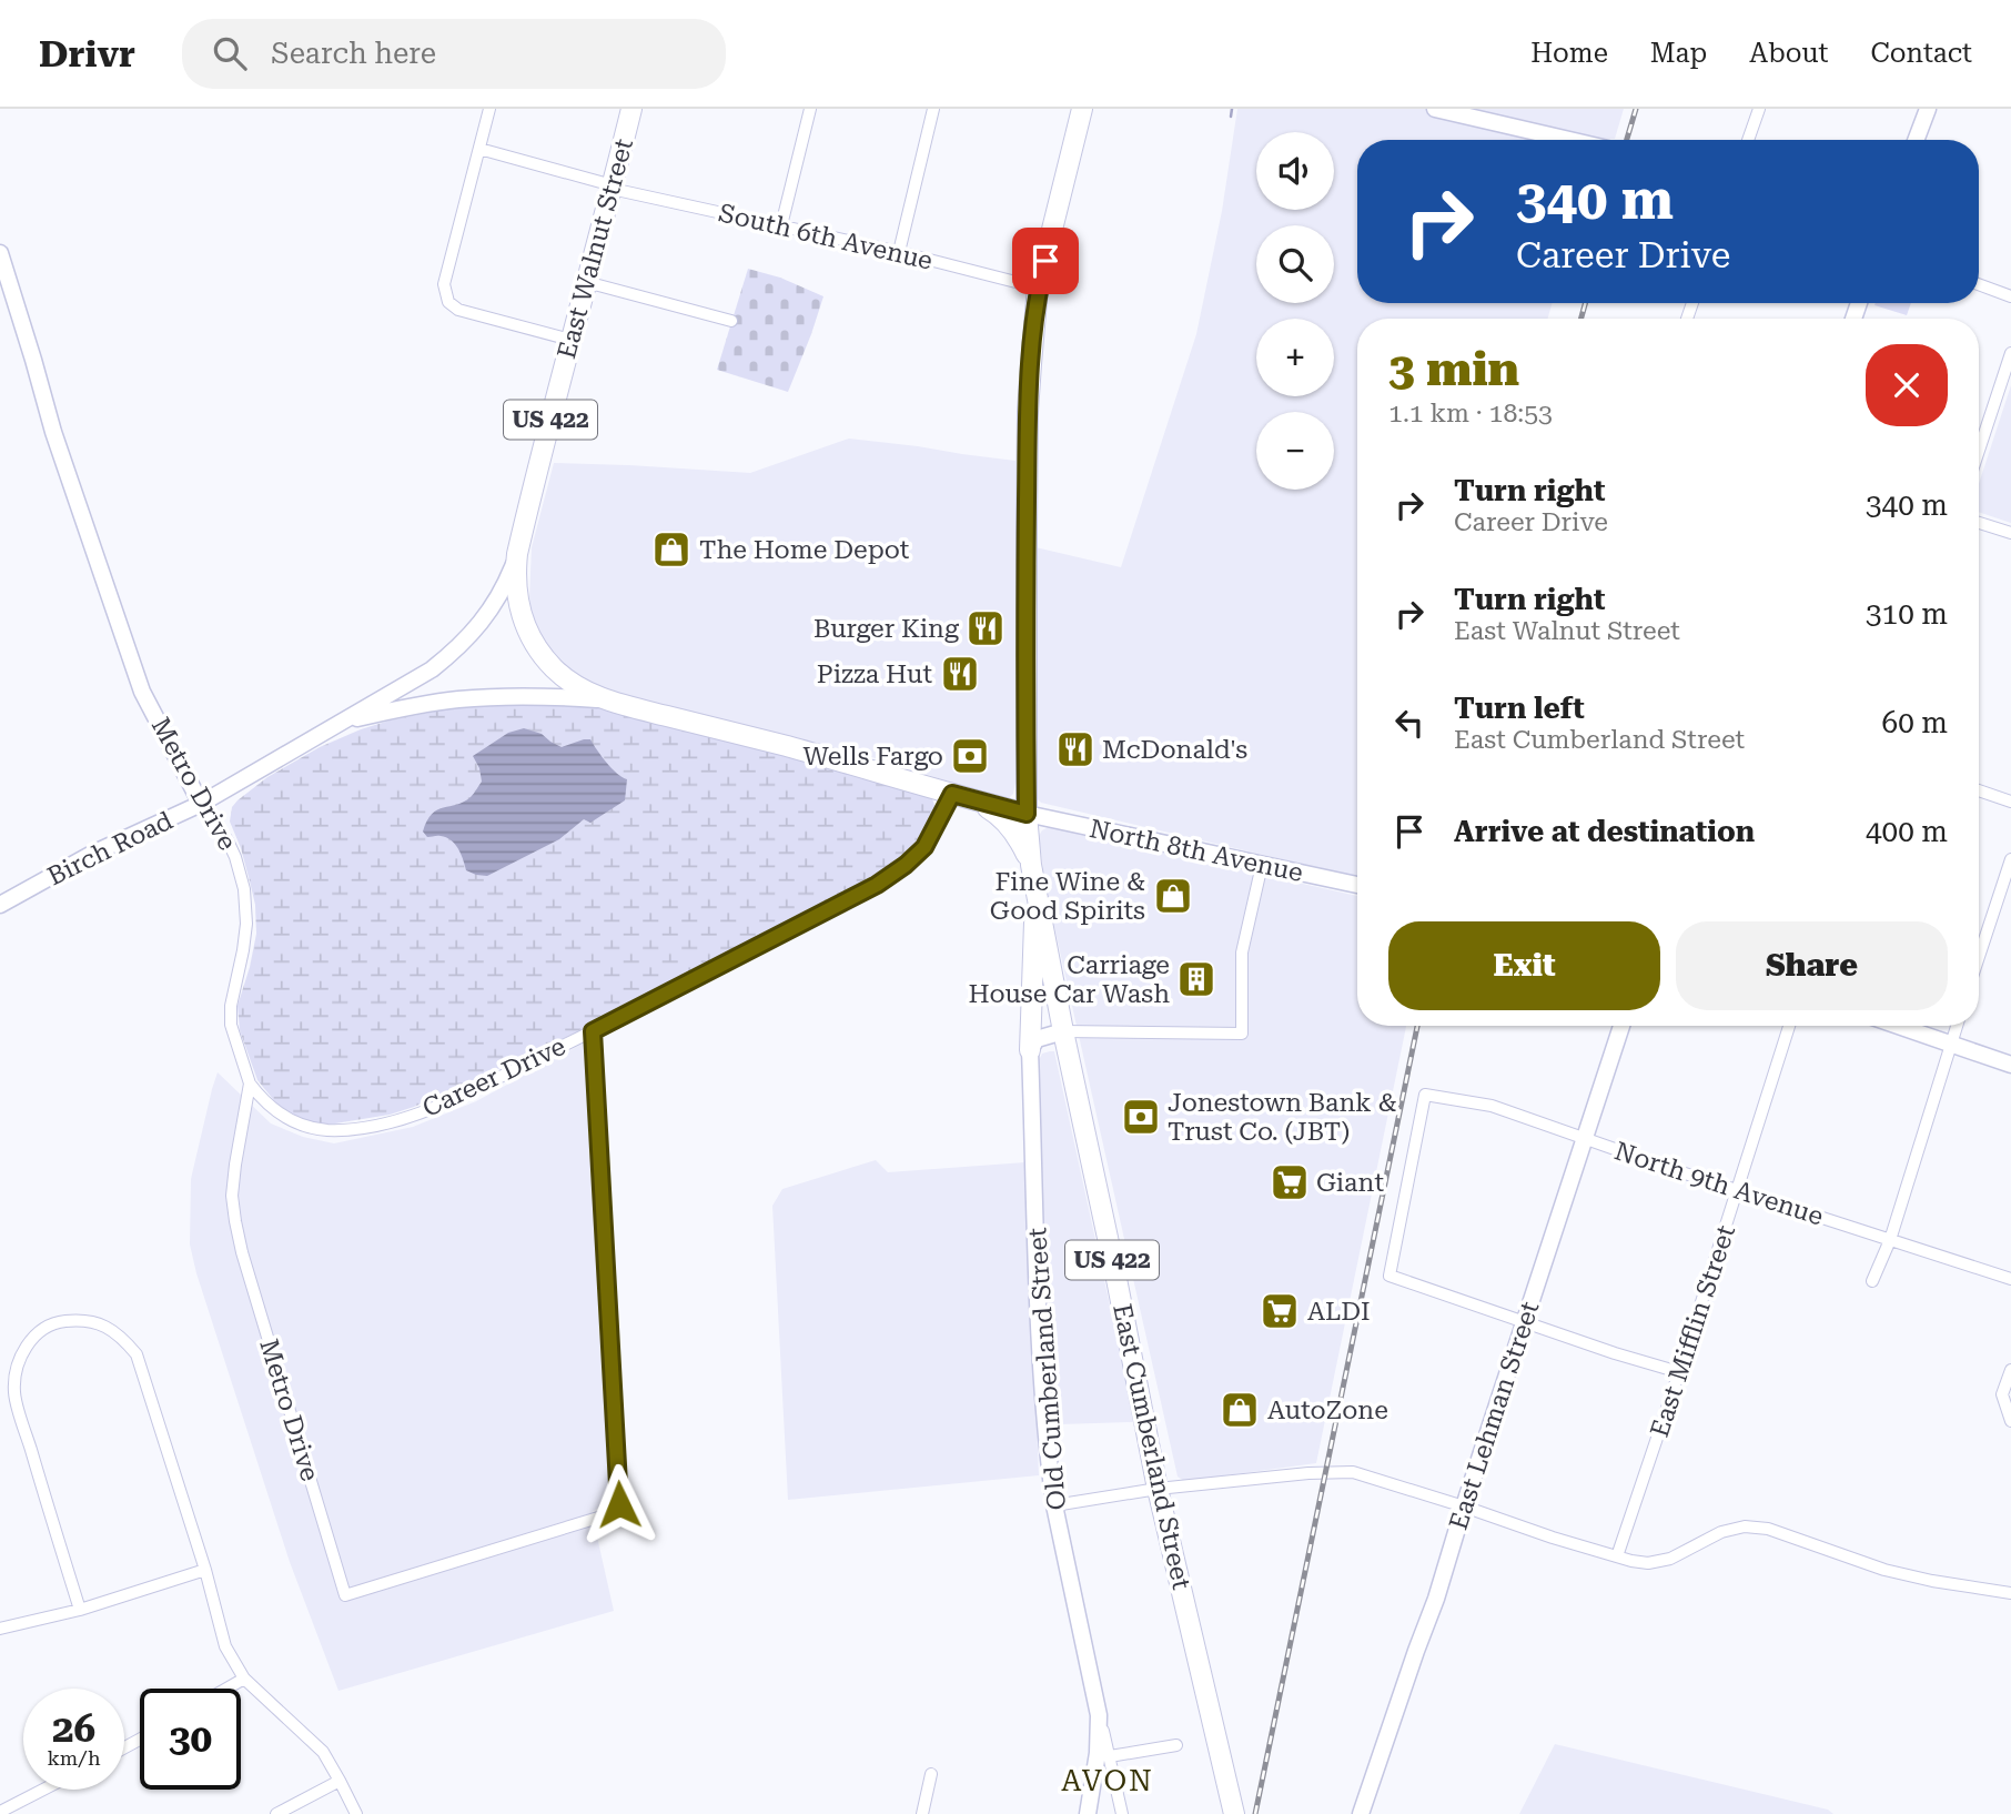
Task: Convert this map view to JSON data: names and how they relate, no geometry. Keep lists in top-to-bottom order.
{
  "streets": {
    "highway": ["East Walnut Street", "US 422", "East Cumberland Street"],
    "street": [
      "South 6th Avenue",
      "Metro Drive",
      "Birch Road",
      "North 8th Avenue",
      "Career Drive",
      "North 9th Avenue",
      "East Mifflin Street",
      "Old Cumberland Street",
      "East Lehman Street"
    ]
  },
  "crossings": [
    ["South 6th Avenue", "East Walnut Street"],
    ["South 6th Avenue", "East Cumberland Street"],
    ["East Walnut Street", "US 422"],
    ["East Walnut Street", "Birch Road"],
    ["East Walnut Street", "North 8th Avenue"],
    ["East Walnut Street", "Career Drive"],
    ["East Walnut Street", "East Cumberland Street"],
    ["US 422", "East Cumberland Street"],
    ["Metro Drive", "Birch Road"],
    ["Metro Drive", "Career Drive"],
    ["North 8th Avenue", "East Cumberland Street"],
    ["North 9th Avenue", "East Mifflin Street"],
    ["North 9th Avenue", "East Lehman Street"]
  ],
  "districts": ["AVON"],
  "places": {
    "shop": ["The Home Depot", "Fine Wine & Good Spirits", "AutoZone"],
    "restaurant": ["Burger King", "Pizza Hut", "McDonald's"],
    "bank": ["Wells Fargo", "Jonestown Bank & Trust Co. (JBT)"],
    "building": ["Carriage House Car Wash"],
    "supermarket": ["Giant", "ALDI"]
  },
  "page": {
    "header": "Drivr",
    "search": "Search here",
    "nav": [
      "Home",
      "Map",
      "About",
      "Contact"
    ],
    "map_buttons": ["+", "−"],
    "turn": ["340 m", "Career Drive"],
    "heading": ["3 min", "1.1 km · 18:53"],
    "list": [
      {
        "name": "Turn right",
        "note": "Career Drive",
        "value": "340 m"
      },
      {
        "name": "Turn right",
        "note": "East Walnut Street",
        "value": "310 m"
      },
      {
        "name": "Turn left",
        "note": "East Cumberland Street",
        "value": "60 m"
      },
      {
        "name": "Arrive at destination",
        "value": "400 m"
      }
    ],
    "buttons": ["Exit", "Share"],
    "speed": "26 km/h",
    "limit": "30"
  }
}
